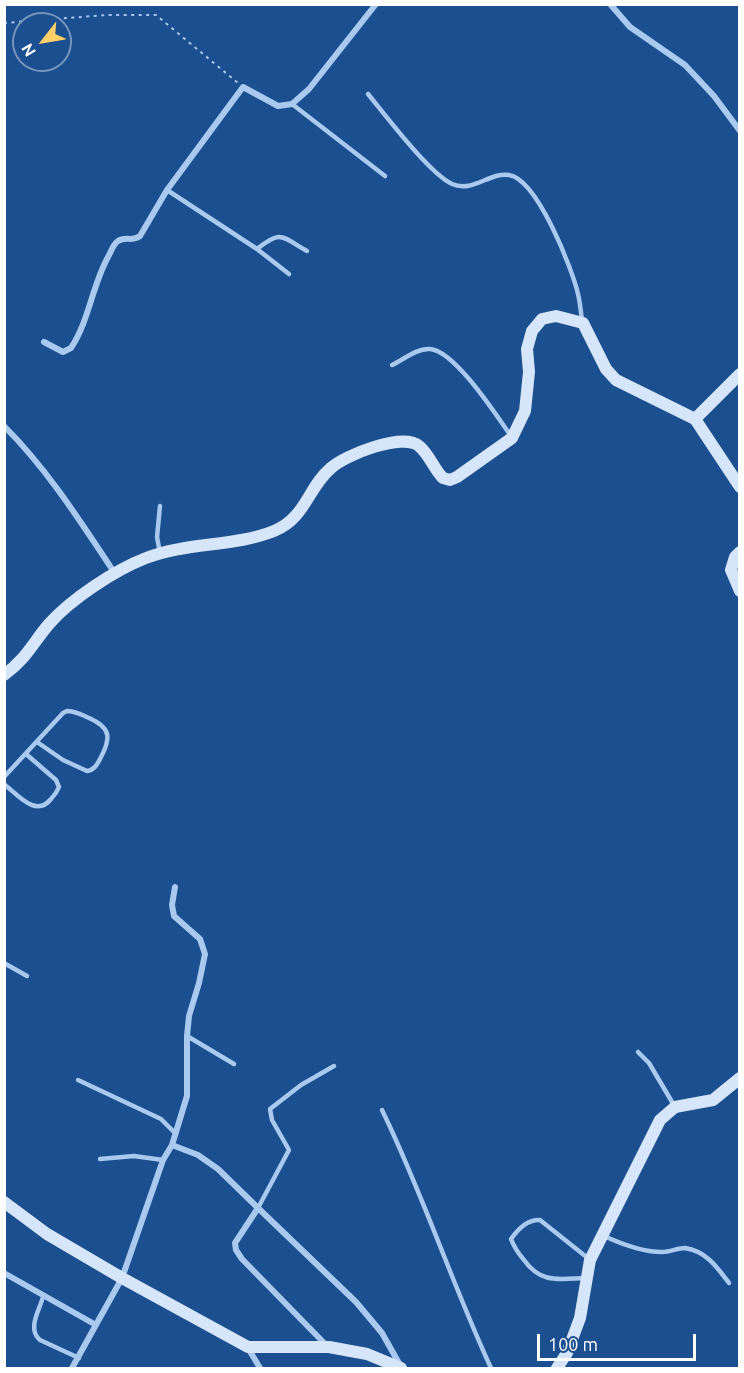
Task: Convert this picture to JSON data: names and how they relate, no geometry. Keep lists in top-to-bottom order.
{
  "scale_bar": "100 m",
  "north": "bottom left"
}
